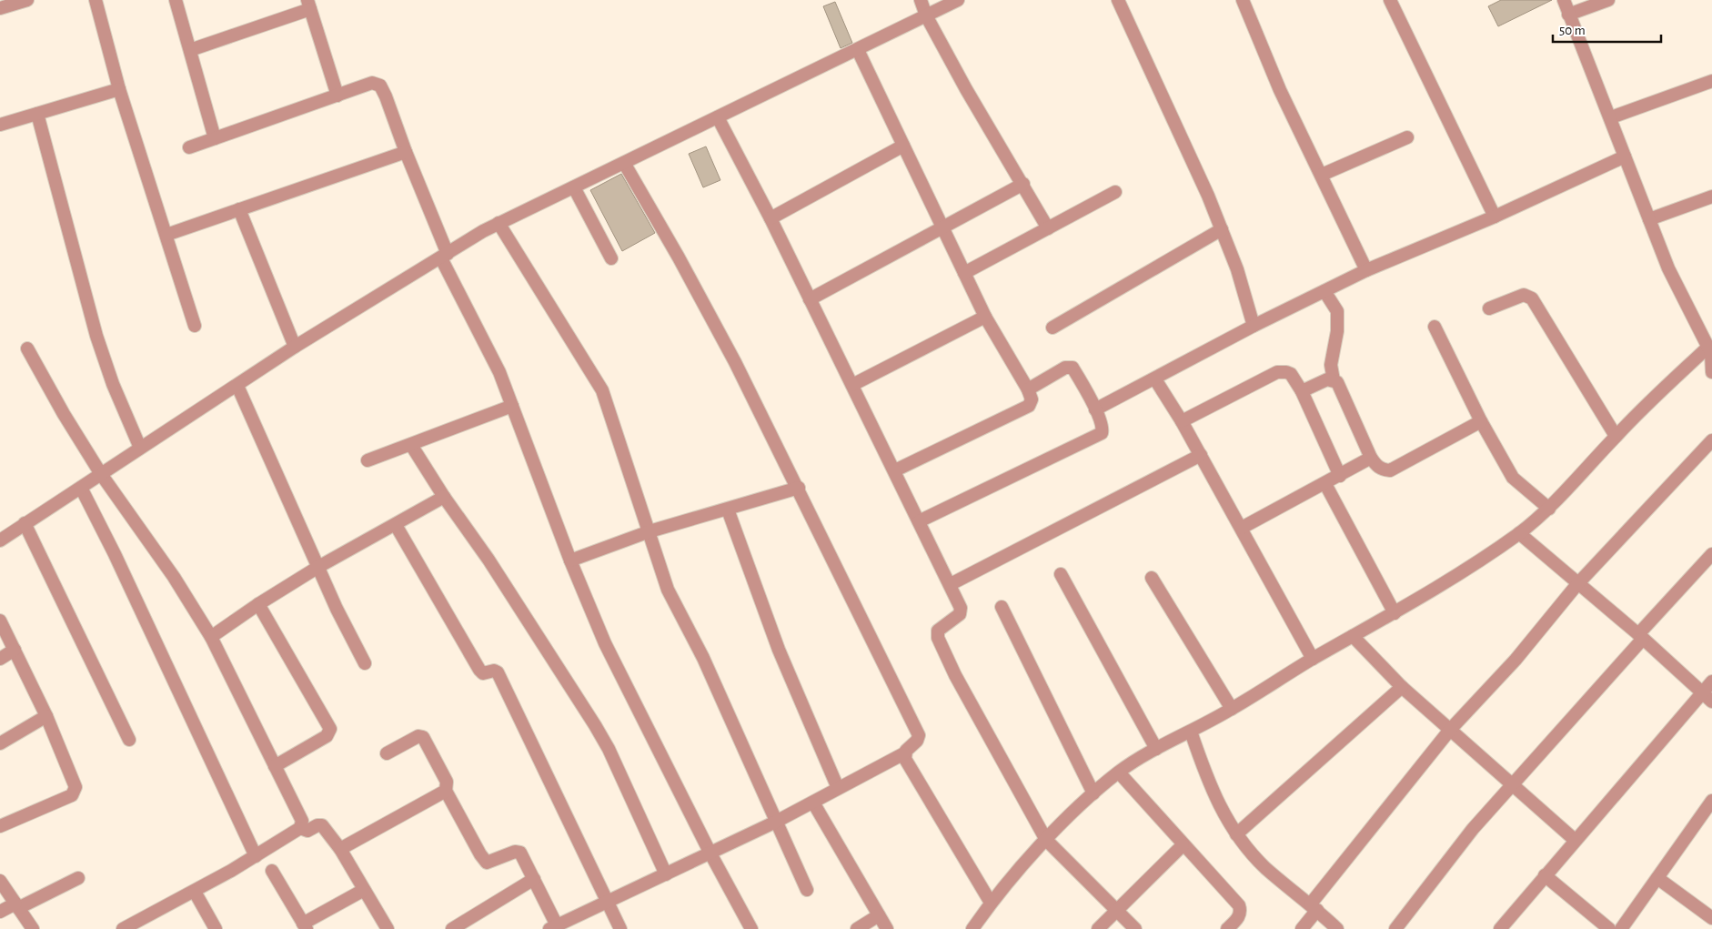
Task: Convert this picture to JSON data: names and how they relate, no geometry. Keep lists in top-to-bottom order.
{
  "scale_bar": "50 m"
}
